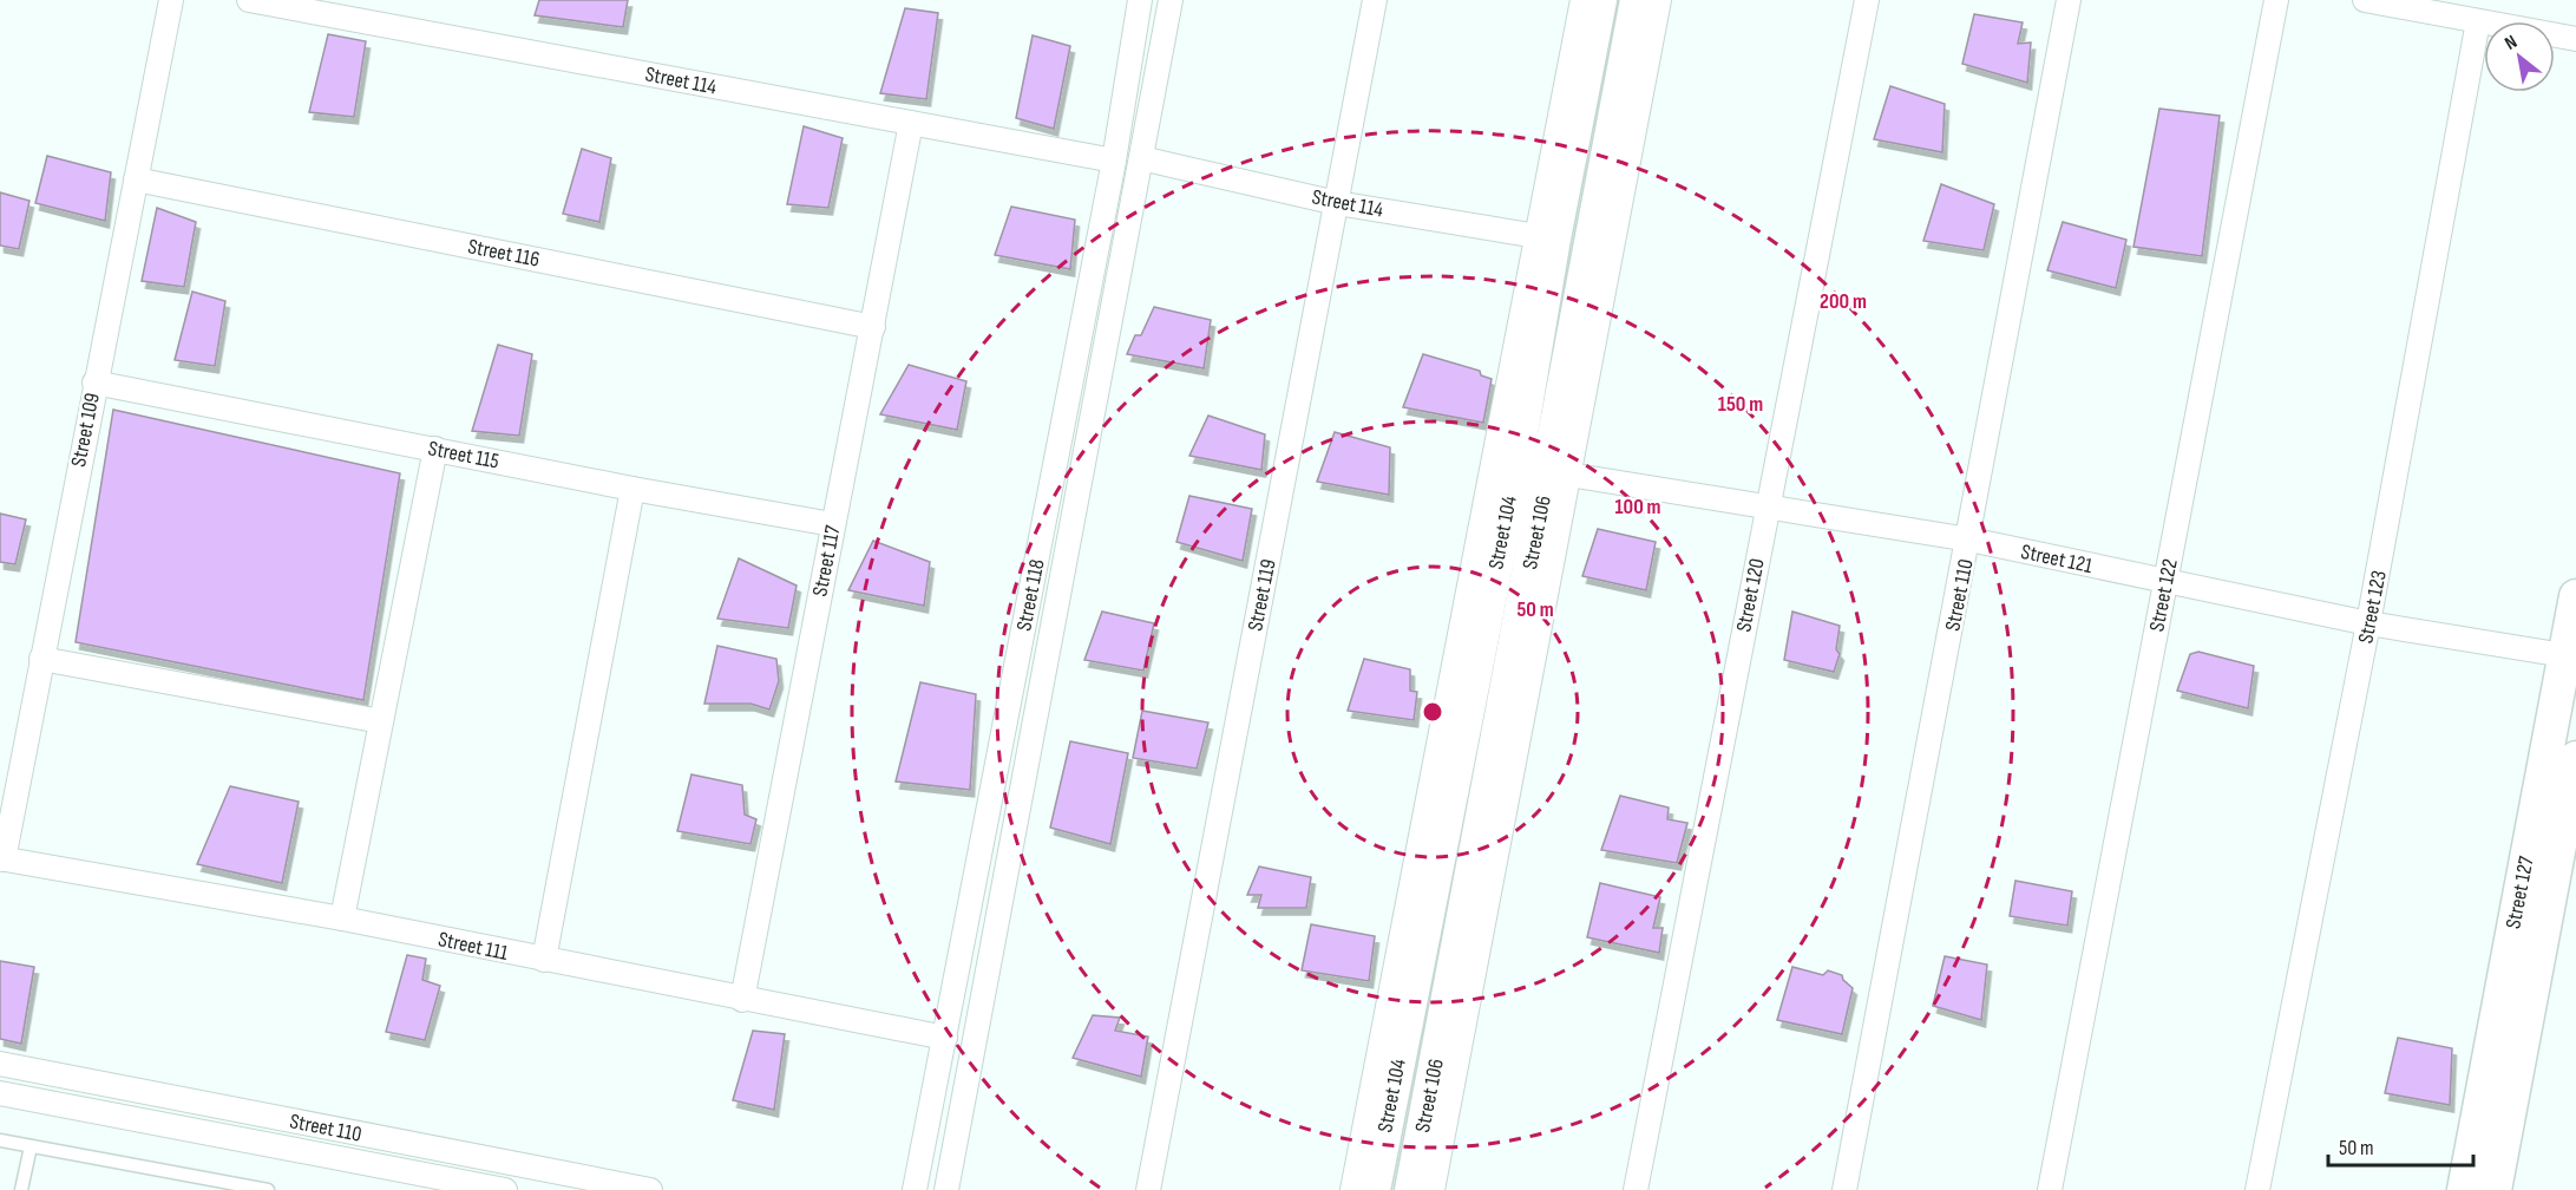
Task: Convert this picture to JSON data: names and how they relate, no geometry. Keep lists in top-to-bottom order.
{
  "streets": {
    "street": [
      "Street 114",
      "Street 116",
      "Street 109",
      "Street 115",
      "Street 104",
      "Street 106",
      "Street 121",
      "Street 117",
      "Street 118",
      "Street 119",
      "Street 120",
      "Street 110",
      "Street 122",
      "Street 123",
      "Street 127",
      "Street 111"
    ]
  },
  "crossings": [
    ["Street 114", "Street 104"],
    ["Street 114", "Street 117"],
    ["Street 114", "Street 118"],
    ["Street 114", "Street 119"],
    ["Street 116", "Street 109"],
    ["Street 116", "Street 117"],
    ["Street 109", "Street 115"],
    ["Street 109", "Street 111"],
    ["Street 115", "Street 117"],
    ["Street 106", "Street 121"],
    ["Street 121", "Street 120"],
    ["Street 121", "Street 110"],
    ["Street 121", "Street 122"],
    ["Street 121", "Street 123"],
    ["Street 121", "Street 127"],
    ["Street 117", "Street 111"],
    ["Street 118", "Street 111"]
  ],
  "scale_bar": "50 m",
  "north": "top left",
  "rings": [
    "200 m",
    "150 m",
    "100 m",
    "50 m"
  ]
}
